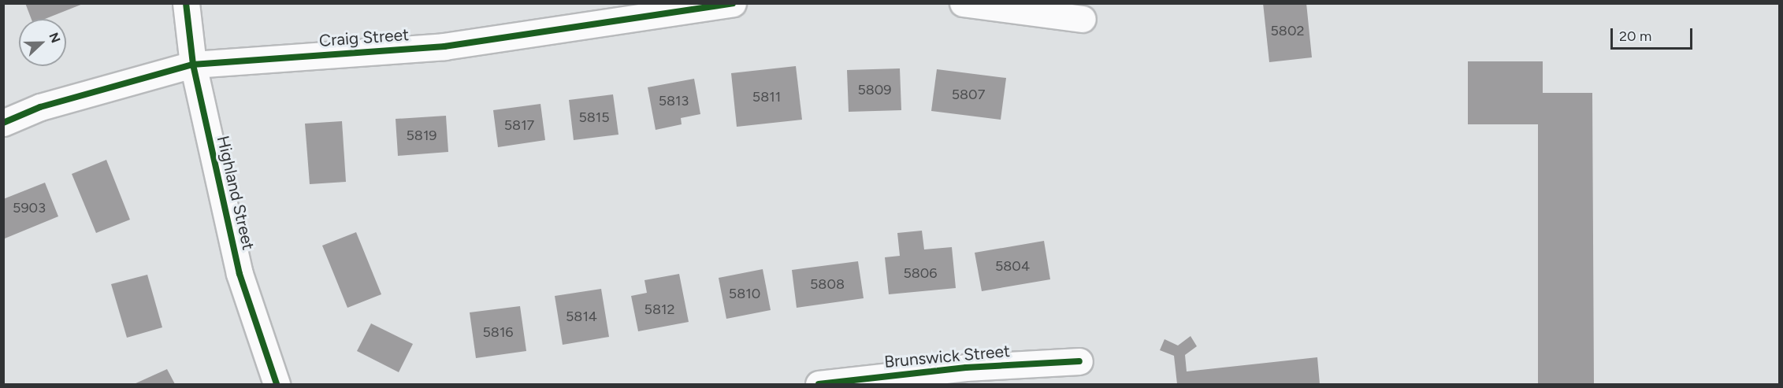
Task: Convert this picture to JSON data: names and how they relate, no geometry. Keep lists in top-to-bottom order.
{
  "streets": {
    "street": ["Craig Street", "Highland Street", "Brunswick Street"]
  },
  "crossings": [
    ["Craig Street", "Highland Street"]
  ],
  "house_numbers": [
    "5802",
    "5809",
    "5807",
    "5811",
    "5813",
    "5815",
    "5817",
    "5819",
    "5903",
    "5804",
    "5806",
    "5808",
    "5810",
    "5812",
    "5814",
    "5816"
  ],
  "scale_bar": "20 m",
  "north": "right"
}
